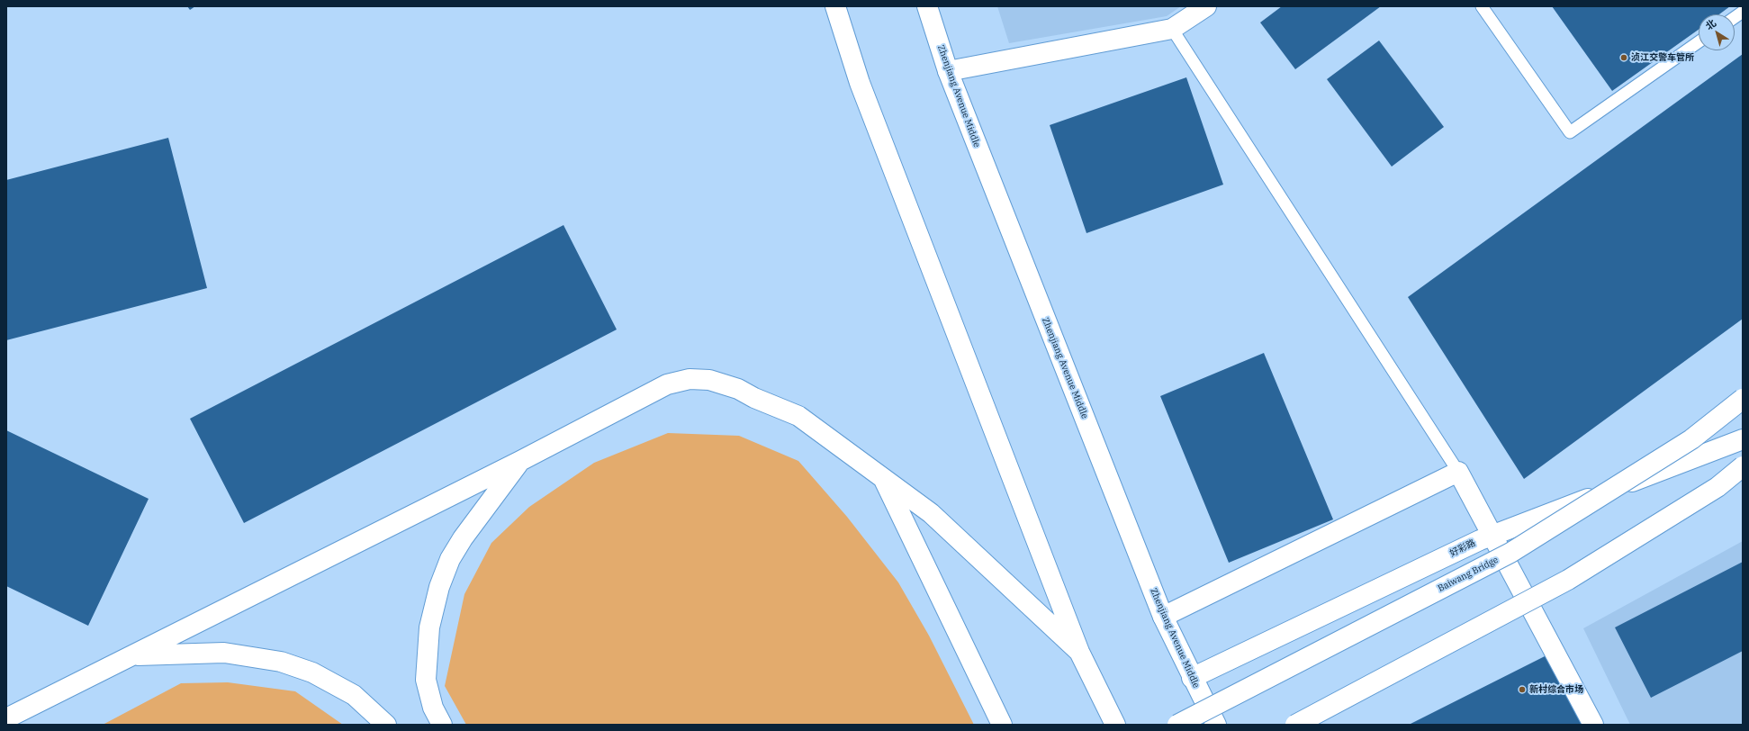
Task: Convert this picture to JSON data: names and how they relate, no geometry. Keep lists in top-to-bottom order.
{
  "streets": {
    "main road": ["Zhenjiang Avenue Middle", "好彩路", "Baiwang Bridge"]
  },
  "crossings": [
    ["Zhenjiang Avenue Middle", "好彩路"]
  ],
  "places": ["浈江交警车管所", "新村综合市场"],
  "north": "top left"
}
